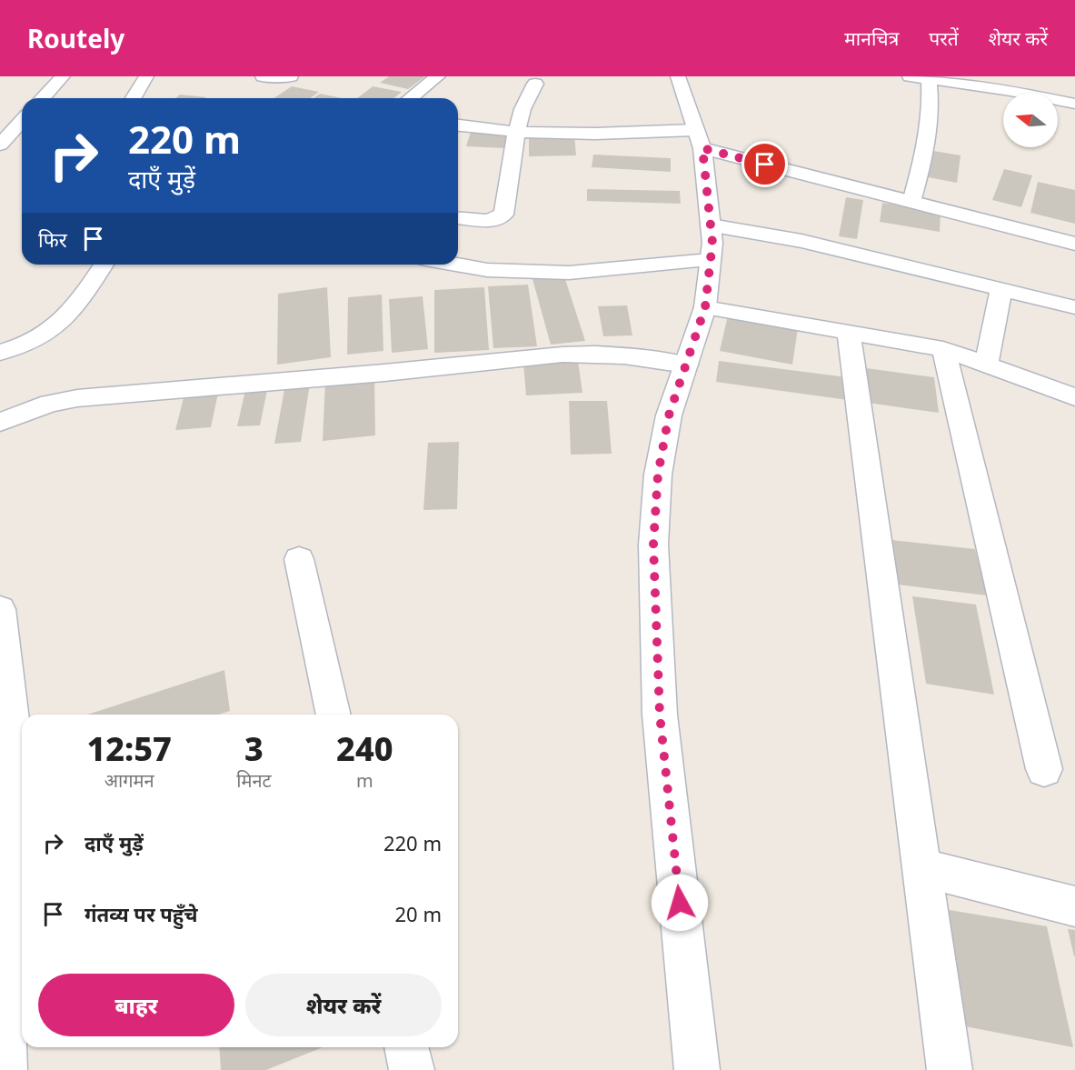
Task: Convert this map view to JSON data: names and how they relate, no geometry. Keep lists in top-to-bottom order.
{
  "north": "left",
  "page": {
    "header": "Routely",
    "nav": ["मानचित्र", "परतें", "शेयर करें"],
    "turn": ["220 m", "दाएँ मुड़ें"],
    "then": "फिर",
    "eta": [
      "12:57",
      "आगमन",
      "3",
      "मिनट",
      "240",
      "m"
    ],
    "list": [
      {
        "name": "दाएँ मुड़ें",
        "value": "220 m"
      },
      {
        "name": "गंतव्य पर पहुँचे",
        "value": "20 m"
      }
    ],
    "buttons": ["बाहर", "शेयर करें"]
  }
}
